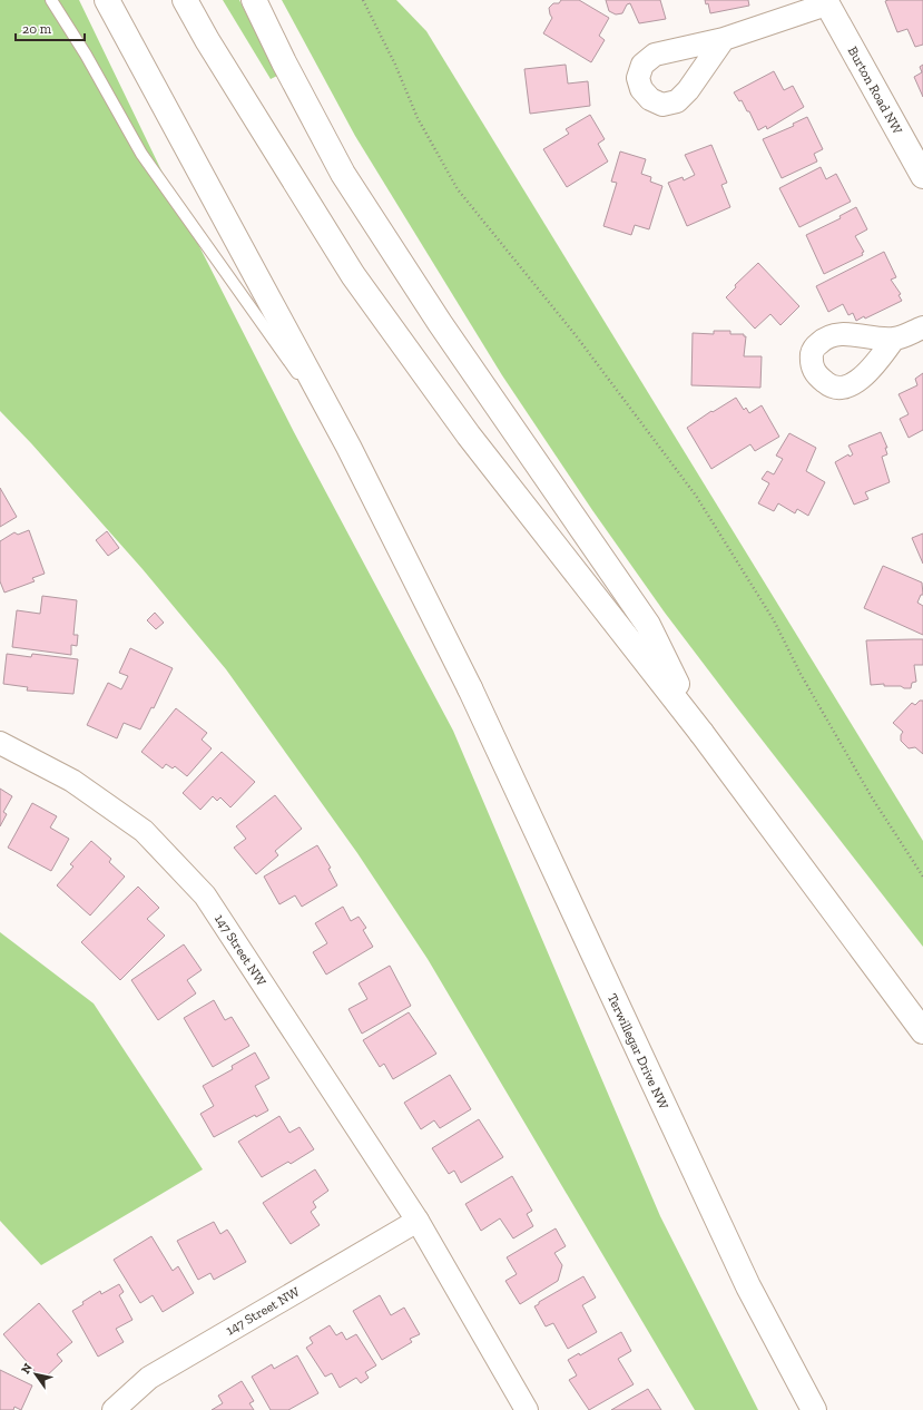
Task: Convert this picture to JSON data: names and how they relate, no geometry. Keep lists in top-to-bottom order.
{
  "streets": {
    "main road": ["Burton Road NW", "Terwillegar Drive NW"],
    "street": ["147 Street NW"]
  },
  "scale_bar": "20 m",
  "north": "top left"
}
